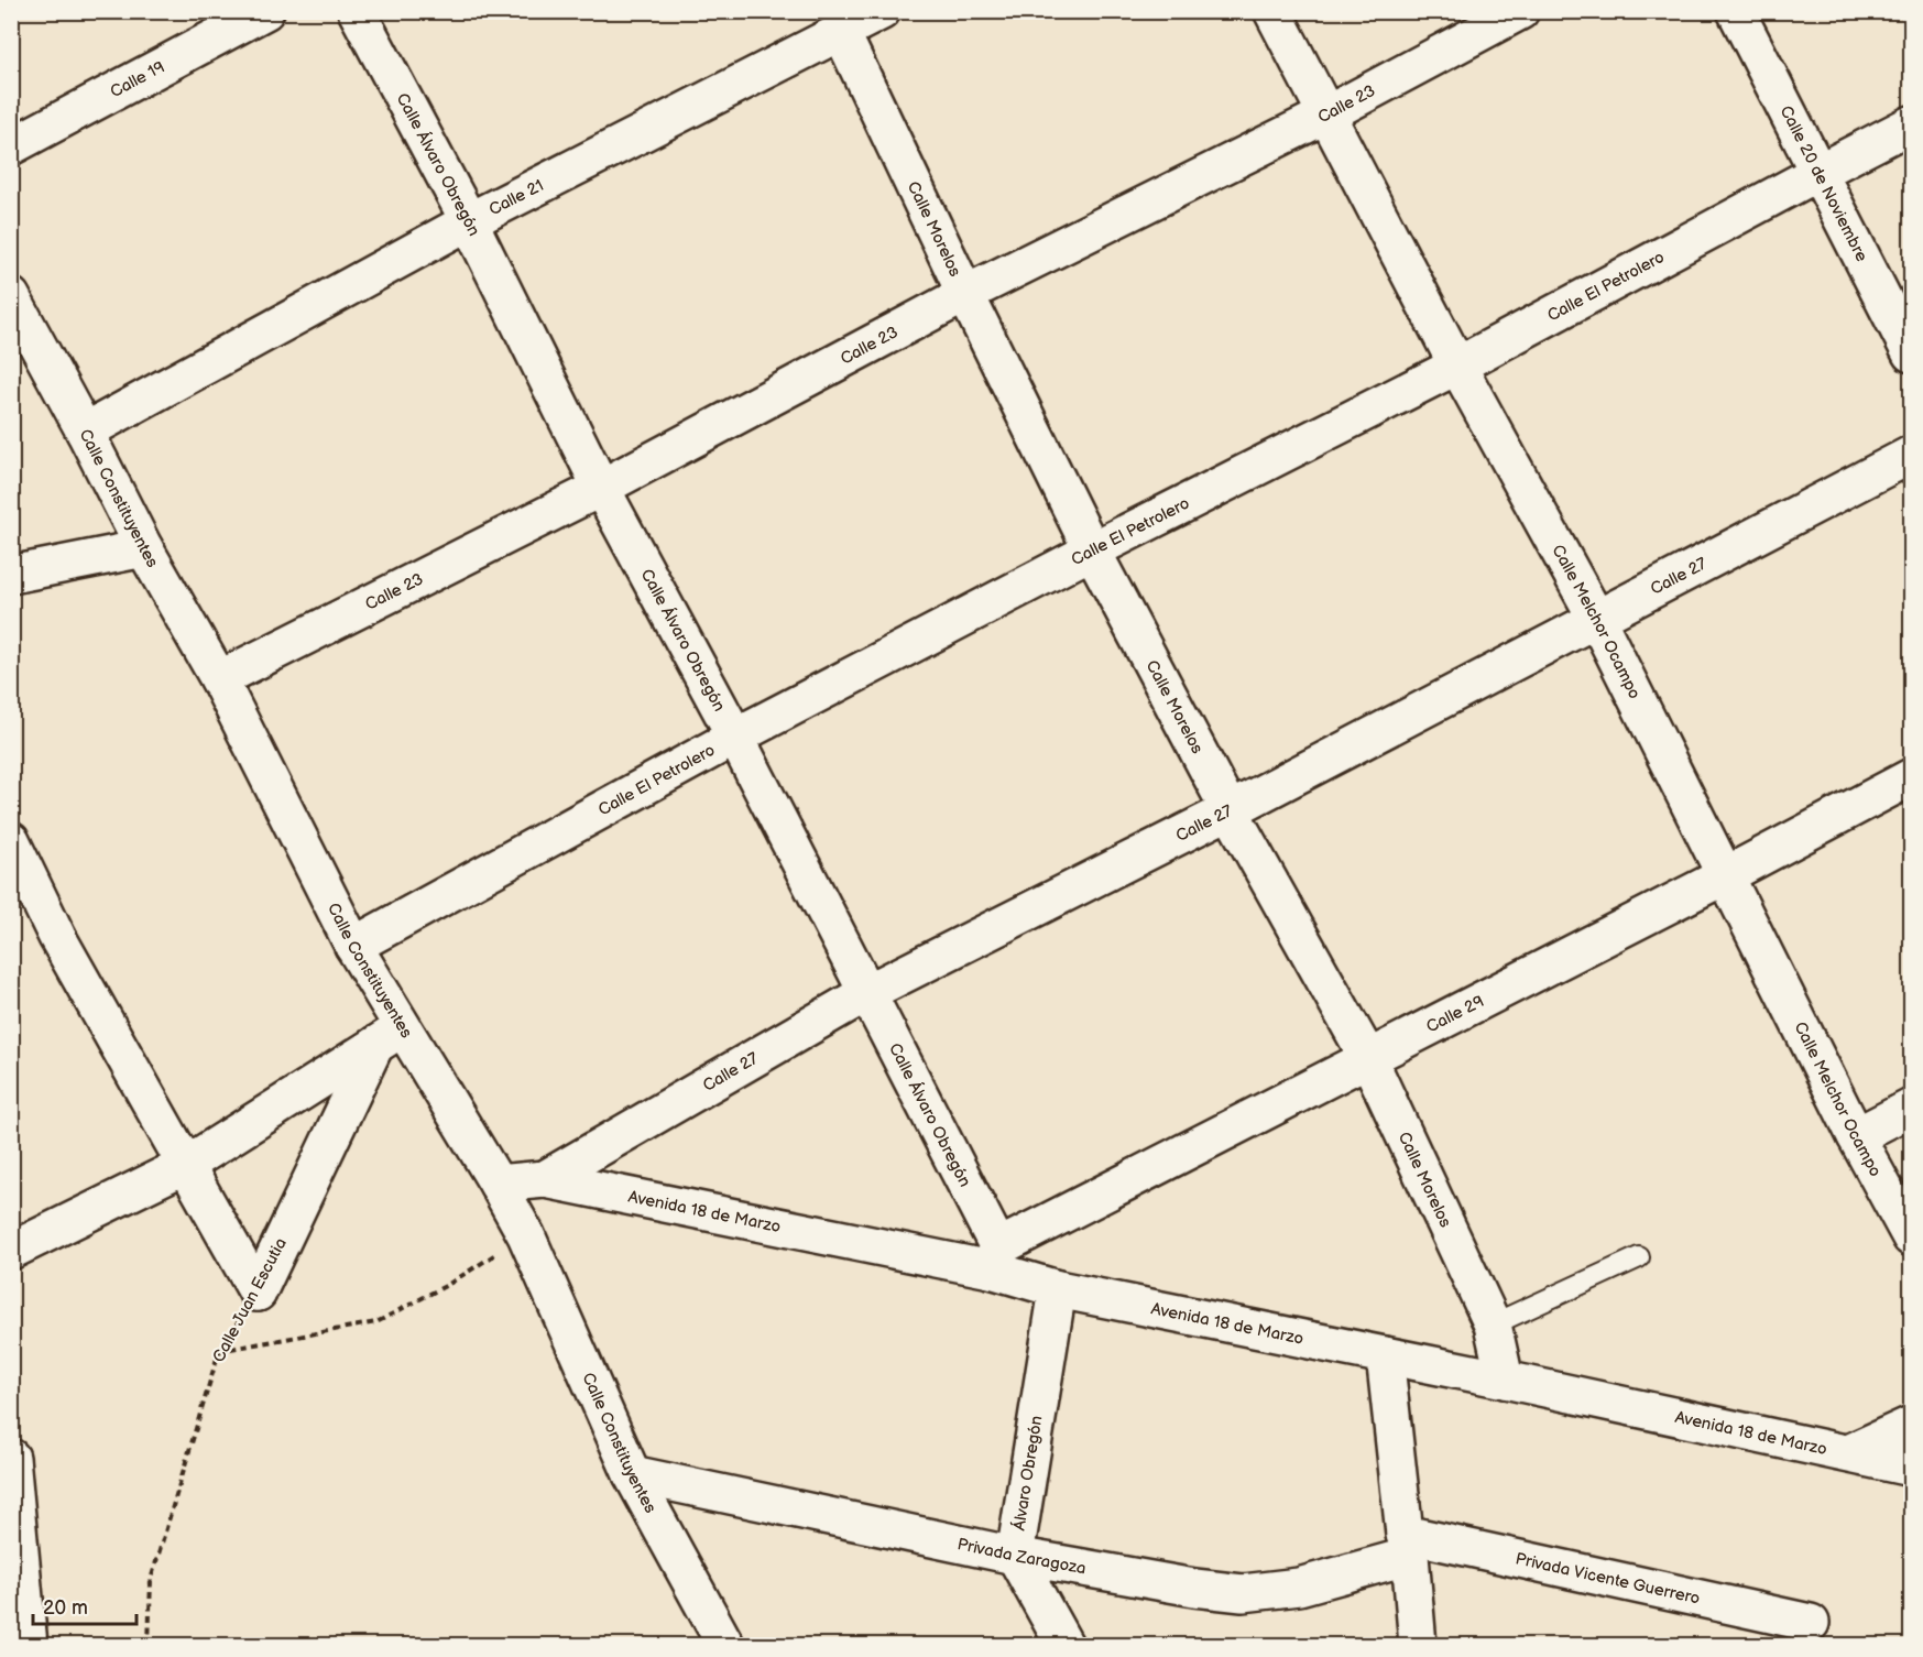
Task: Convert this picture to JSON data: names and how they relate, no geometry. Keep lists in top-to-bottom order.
{
  "streets": {
    "street": [
      "Calle 19",
      "Calle 23",
      "Calle Álvaro Obregón",
      "Calle 20 de Noviembre",
      "Calle 21",
      "Calle Morelos",
      "Calle El Petrolero",
      "Calle Constituyentes",
      "Calle 27",
      "Calle Melchor Ocampo",
      "Calle 29",
      "Avenida 18 de Marzo",
      "Calle Juan Escutia",
      "Álvaro Obregón",
      "Privada Zaragoza",
      "Privada Vicente Guerrero"
    ]
  },
  "crossings": [
    ["Calle 23", "Calle Álvaro Obregón"],
    ["Calle 23", "Calle Morelos"],
    ["Calle 23", "Calle Constituyentes"],
    ["Calle 23", "Calle Melchor Ocampo"],
    ["Calle Álvaro Obregón", "Calle 21"],
    ["Calle Álvaro Obregón", "Calle El Petrolero"],
    ["Calle Álvaro Obregón", "Calle 27"],
    ["Calle Álvaro Obregón", "Calle 29"],
    ["Calle Álvaro Obregón", "Avenida 18 de Marzo"],
    ["Calle 20 de Noviembre", "Calle El Petrolero"],
    ["Calle 21", "Calle Morelos"],
    ["Calle 21", "Calle Constituyentes"],
    ["Calle Morelos", "Calle El Petrolero"],
    ["Calle Morelos", "Calle 27"],
    ["Calle Morelos", "Calle 29"],
    ["Calle Morelos", "Avenida 18 de Marzo"],
    ["Calle El Petrolero", "Calle Constituyentes"],
    ["Calle El Petrolero", "Calle Melchor Ocampo"],
    ["Calle Constituyentes", "Calle 27"],
    ["Calle Constituyentes", "Calle Juan Escutia"],
    ["Calle Constituyentes", "Privada Zaragoza"],
    ["Calle 27", "Calle Melchor Ocampo"],
    ["Calle 27", "Avenida 18 de Marzo"],
    ["Calle Melchor Ocampo", "Calle 29"],
    ["Calle 29", "Avenida 18 de Marzo"],
    ["Avenida 18 de Marzo", "Álvaro Obregón"],
    ["Álvaro Obregón", "Privada Zaragoza"],
    ["Privada Zaragoza", "Privada Vicente Guerrero"]
  ],
  "scale_bar": "20 m"
}
